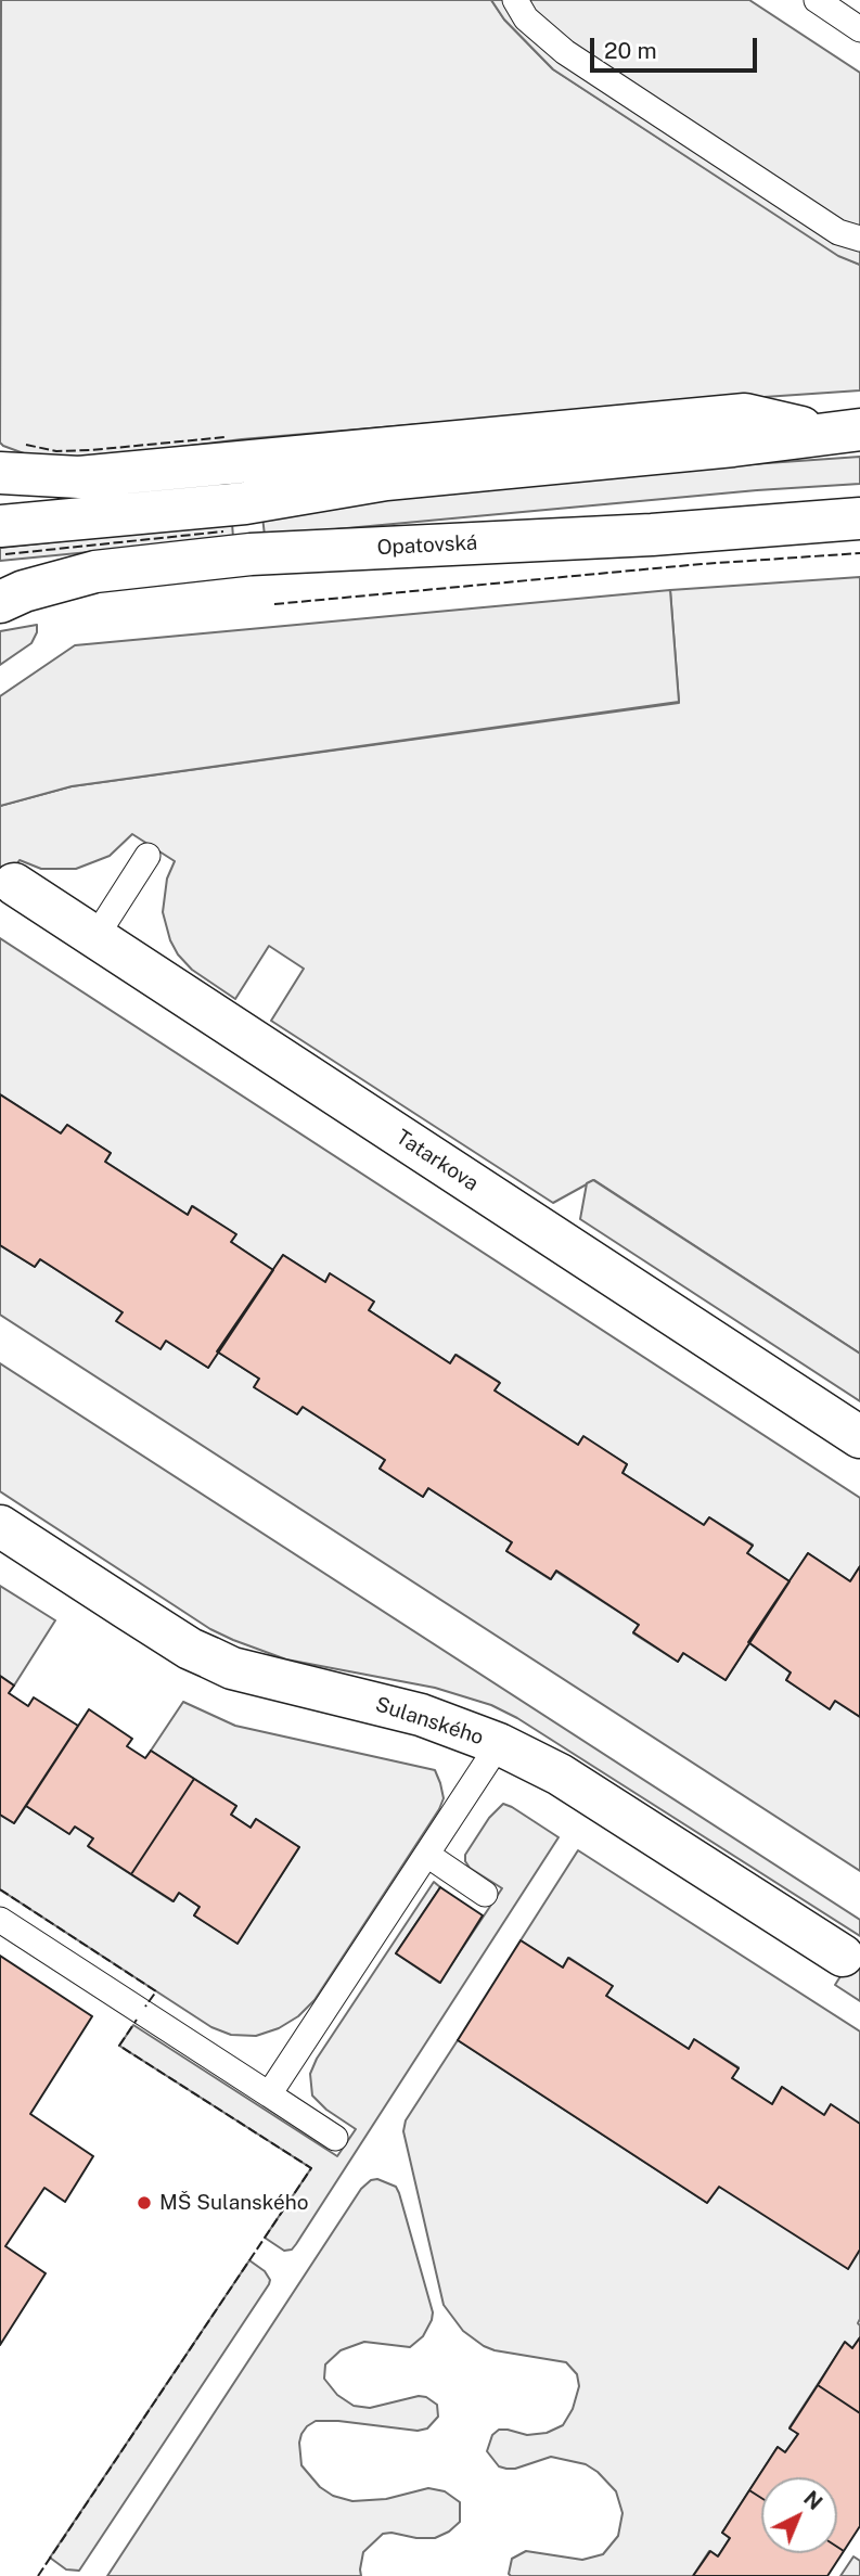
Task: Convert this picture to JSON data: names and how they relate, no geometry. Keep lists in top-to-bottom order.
{
  "streets": {
    "street": ["Opatovská", "Tatarkova", "Sulanského"]
  },
  "places": ["MŠ Sulanského"],
  "scale_bar": "20 m",
  "north": "top right"
}
